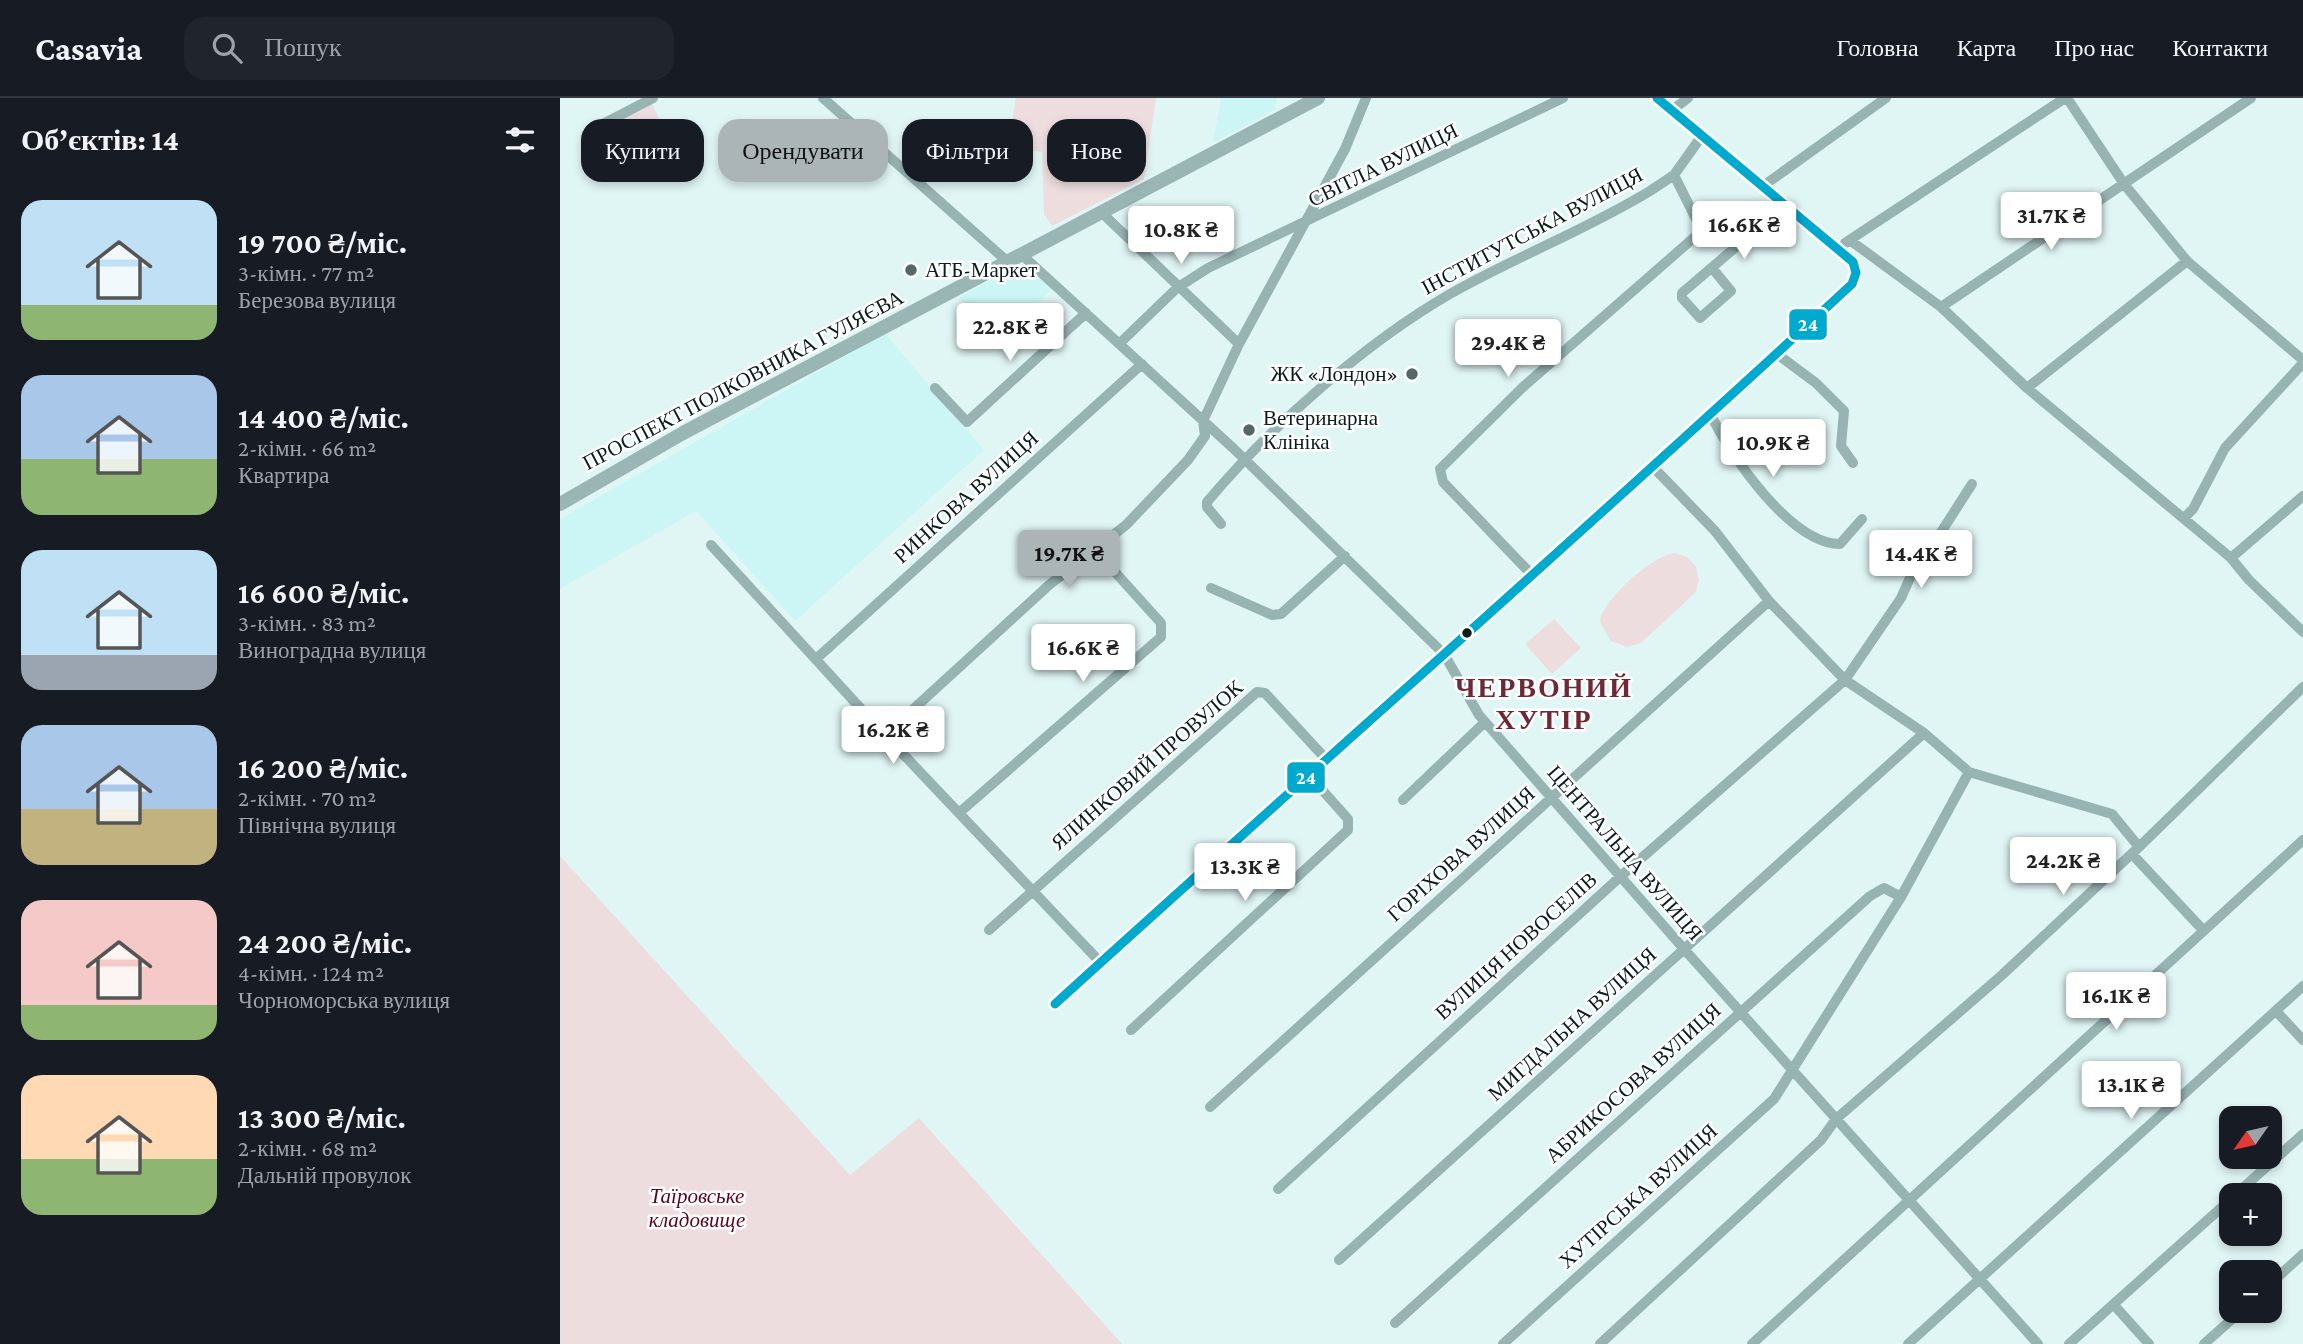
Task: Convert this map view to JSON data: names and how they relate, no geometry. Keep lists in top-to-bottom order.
{
  "streets": {
    "main road": ["ПРОСПЕКТ ПОЛКОВНИКА ГУЛЯЄВА"],
    "street": [
      "СВІТЛА ВУЛИЦЯ",
      "ІНСТИТУТСЬКА ВУЛИЦЯ",
      "РИНКОВА ВУЛИЦЯ",
      "ЯЛИНКОВИЙ ПРОВУЛОК",
      "ЦЕНТРАЛЬНА ВУЛИЦЯ",
      "ГОРІХОВА ВУЛИЦЯ",
      "ВУЛИЦЯ НОВОСЕЛІВ",
      "МИГДАЛЬНА ВУЛИЦЯ",
      "АБРИКОСОВА ВУЛИЦЯ",
      "ХУТІРСЬКА ВУЛИЦЯ"
    ]
  },
  "crossings": [
    ["СВІТЛА ВУЛИЦЯ", "ЦЕНТРАЛЬНА ВУЛИЦЯ"],
    ["ІНСТИТУТСЬКА ВУЛИЦЯ", "ЦЕНТРАЛЬНА ВУЛИЦЯ"],
    ["ПРОСПЕКТ ПОЛКОВНИКА ГУЛЯЄВА", "ЦЕНТРАЛЬНА ВУЛИЦЯ"],
    ["РИНКОВА ВУЛИЦЯ", "ЦЕНТРАЛЬНА ВУЛИЦЯ"],
    ["ЦЕНТРАЛЬНА ВУЛИЦЯ", "ГОРІХОВА ВУЛИЦЯ"],
    ["ЦЕНТРАЛЬНА ВУЛИЦЯ", "ВУЛИЦЯ НОВОСЕЛІВ"],
    ["ЦЕНТРАЛЬНА ВУЛИЦЯ", "МИГДАЛЬНА ВУЛИЦЯ"],
    ["ЦЕНТРАЛЬНА ВУЛИЦЯ", "АБРИКОСОВА ВУЛИЦЯ"],
    ["ЦЕНТРАЛЬНА ВУЛИЦЯ", "ХУТІРСЬКА ВУЛИЦЯ"]
  ],
  "districts": ["ЧЕРВОНИЙ ХУТІР"],
  "parks": ["Таїровське кладовище"],
  "places": ["АТБ-Маркет", "ЖК «Лондон»", "Ветеринарна Клініка"],
  "lines": ["transit line 24"],
  "north": "bottom left",
  "page": {
    "header": "Casavia",
    "search": "Пошук",
    "nav": [
      "Головна",
      "Карта",
      "Про нас",
      "Контакти"
    ],
    "heading": "Об’єктів: 14",
    "chip": [
      "Купити",
      "Орендувати",
      "Фільтри",
      "Нове"
    ],
    "list": [
      {
        "name": "19 700 ₴/міс.",
        "note": "3-кімн. · 77 m² · Березова вулиця"
      },
      {
        "name": "14 400 ₴/міс.",
        "note": "2-кімн. · 66 m² · Квартира"
      },
      {
        "name": "16 600 ₴/міс.",
        "note": "3-кімн. · 83 m² · Виноградна вулиця"
      },
      {
        "name": "16 200 ₴/міс.",
        "note": "2-кімн. · 70 m² · Північна вулиця"
      },
      {
        "name": "24 200 ₴/міс.",
        "note": "4-кімн. · 124 m² · Чорноморська вулиця"
      },
      {
        "name": "13 300 ₴/міс.",
        "note": "2-кімн. · 68 m² · Дальній провулок"
      }
    ],
    "price": [
      "31.7K ₴",
      "16.6K ₴",
      "10.8K ₴",
      "22.8K ₴",
      "29.4K ₴",
      "10.9K ₴",
      "19.7K ₴",
      "14.4K ₴",
      "16.6K ₴",
      "16.2K ₴",
      "24.2K ₴",
      "13.3K ₴",
      "16.1K ₴",
      "13.1K ₴"
    ],
    "map_buttons": ["+", "−"]
  }
}
